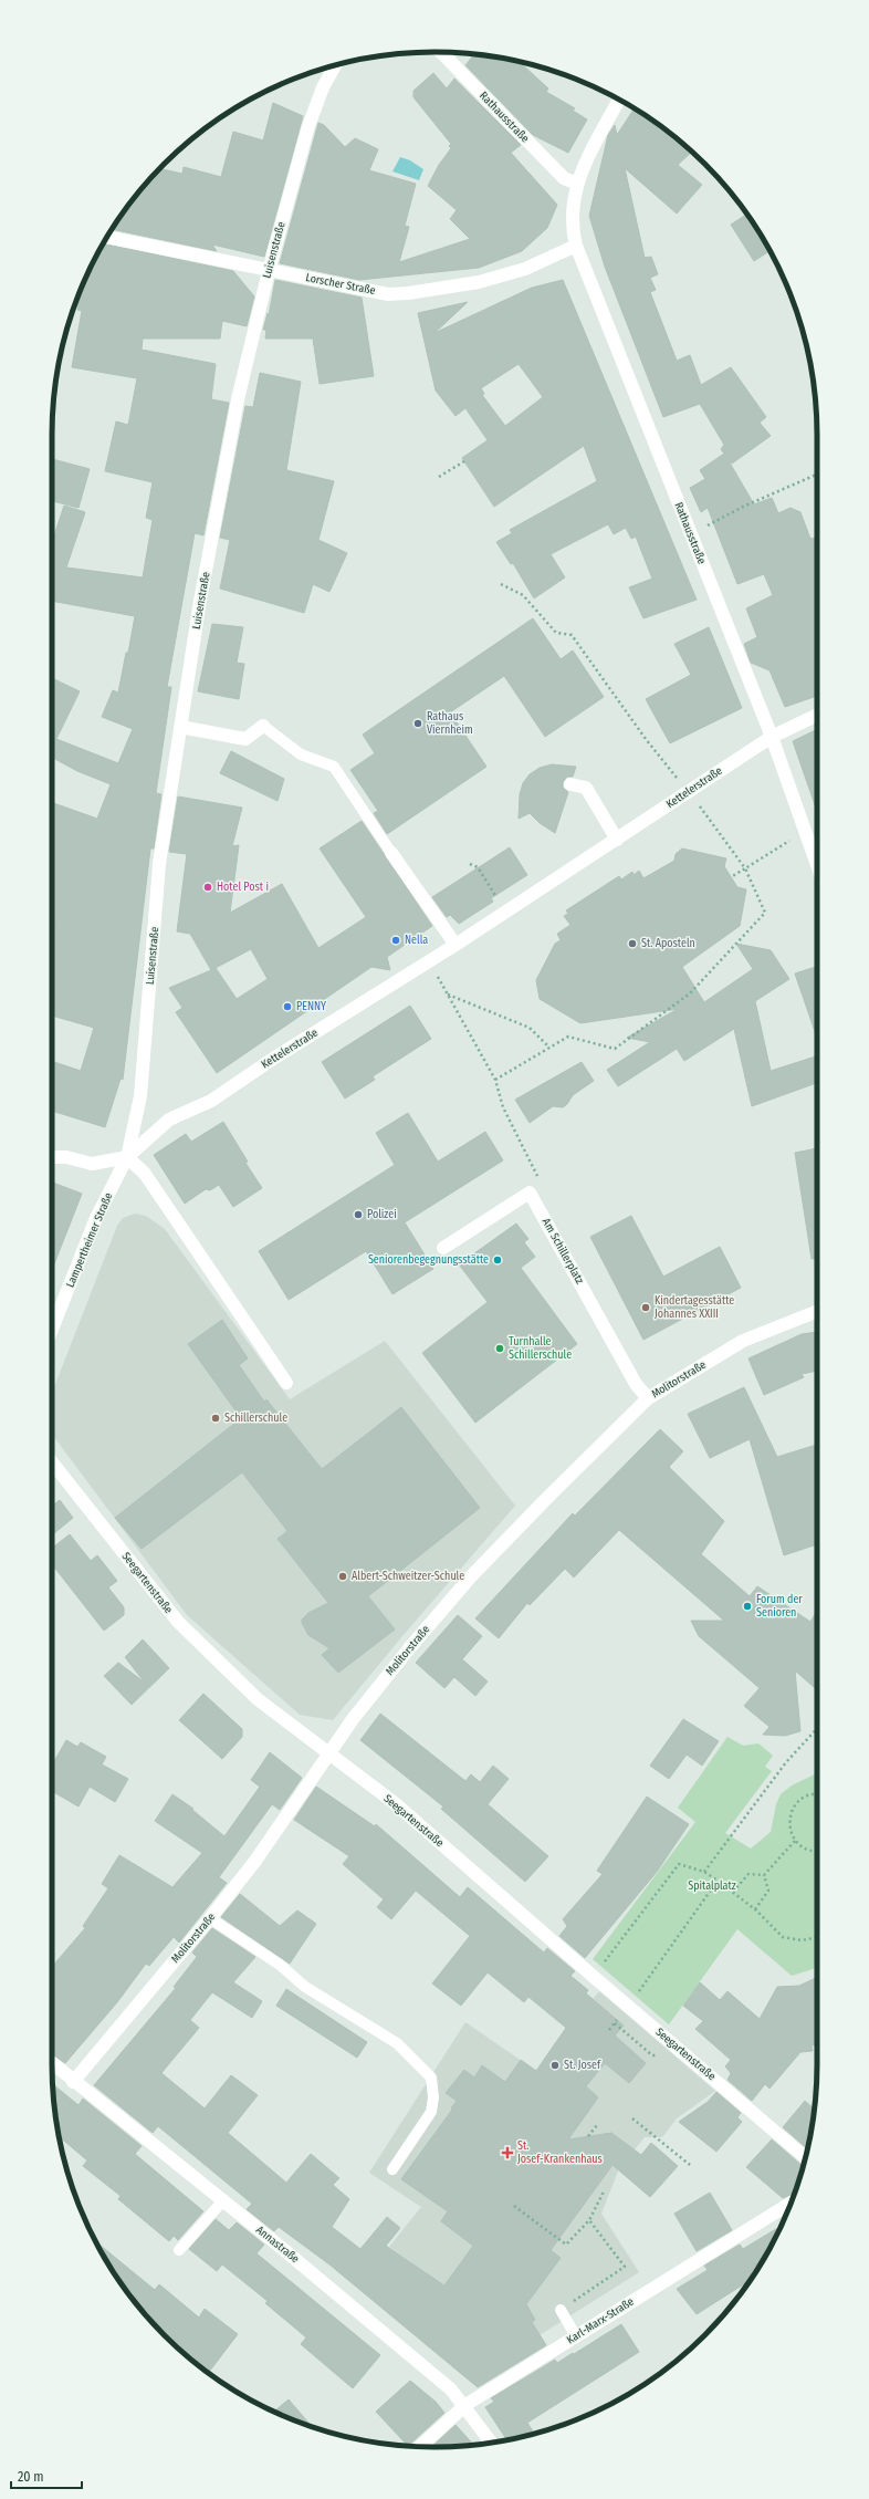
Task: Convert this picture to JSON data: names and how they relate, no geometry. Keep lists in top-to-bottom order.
{
  "streets": {
    "street": [
      "Rathausstraße",
      "Luisenstraße",
      "Lorscher Straße",
      "Kettelerstraße",
      "Lampertheimer Straße",
      "Am Schillerplatz",
      "Molitorstraße",
      "Seegartenstraße",
      "Annastraße",
      "Karl-Marx-Straße"
    ]
  },
  "crossings": [
    ["Rathausstraße", "Lorscher Straße"],
    ["Rathausstraße", "Kettelerstraße"],
    ["Luisenstraße", "Lorscher Straße"],
    ["Luisenstraße", "Kettelerstraße"],
    ["Luisenstraße", "Lampertheimer Straße"],
    ["Kettelerstraße", "Lampertheimer Straße"],
    ["Am Schillerplatz", "Molitorstraße"],
    ["Molitorstraße", "Seegartenstraße"],
    ["Molitorstraße", "Annastraße"],
    ["Annastraße", "Karl-Marx-Straße"]
  ],
  "parks": ["Spitalplatz"],
  "places": {
    "other": [
      "Rathaus Viernheim",
      "Hotel Post i",
      "Nella",
      "St. Aposteln",
      "PENNY",
      "Polizei",
      "Seniorenbegegnungsstätte",
      "Kindertagesstätte Johannes XXIII",
      "Turnhalle Schillerschule",
      "Schillerschule",
      "Albert-Schweitzer-Schule",
      "Forum der Senioren",
      "St. Josef"
    ],
    "health": ["St. Josef-Krankenhaus"]
  },
  "scale_bar": "20 m"
}
